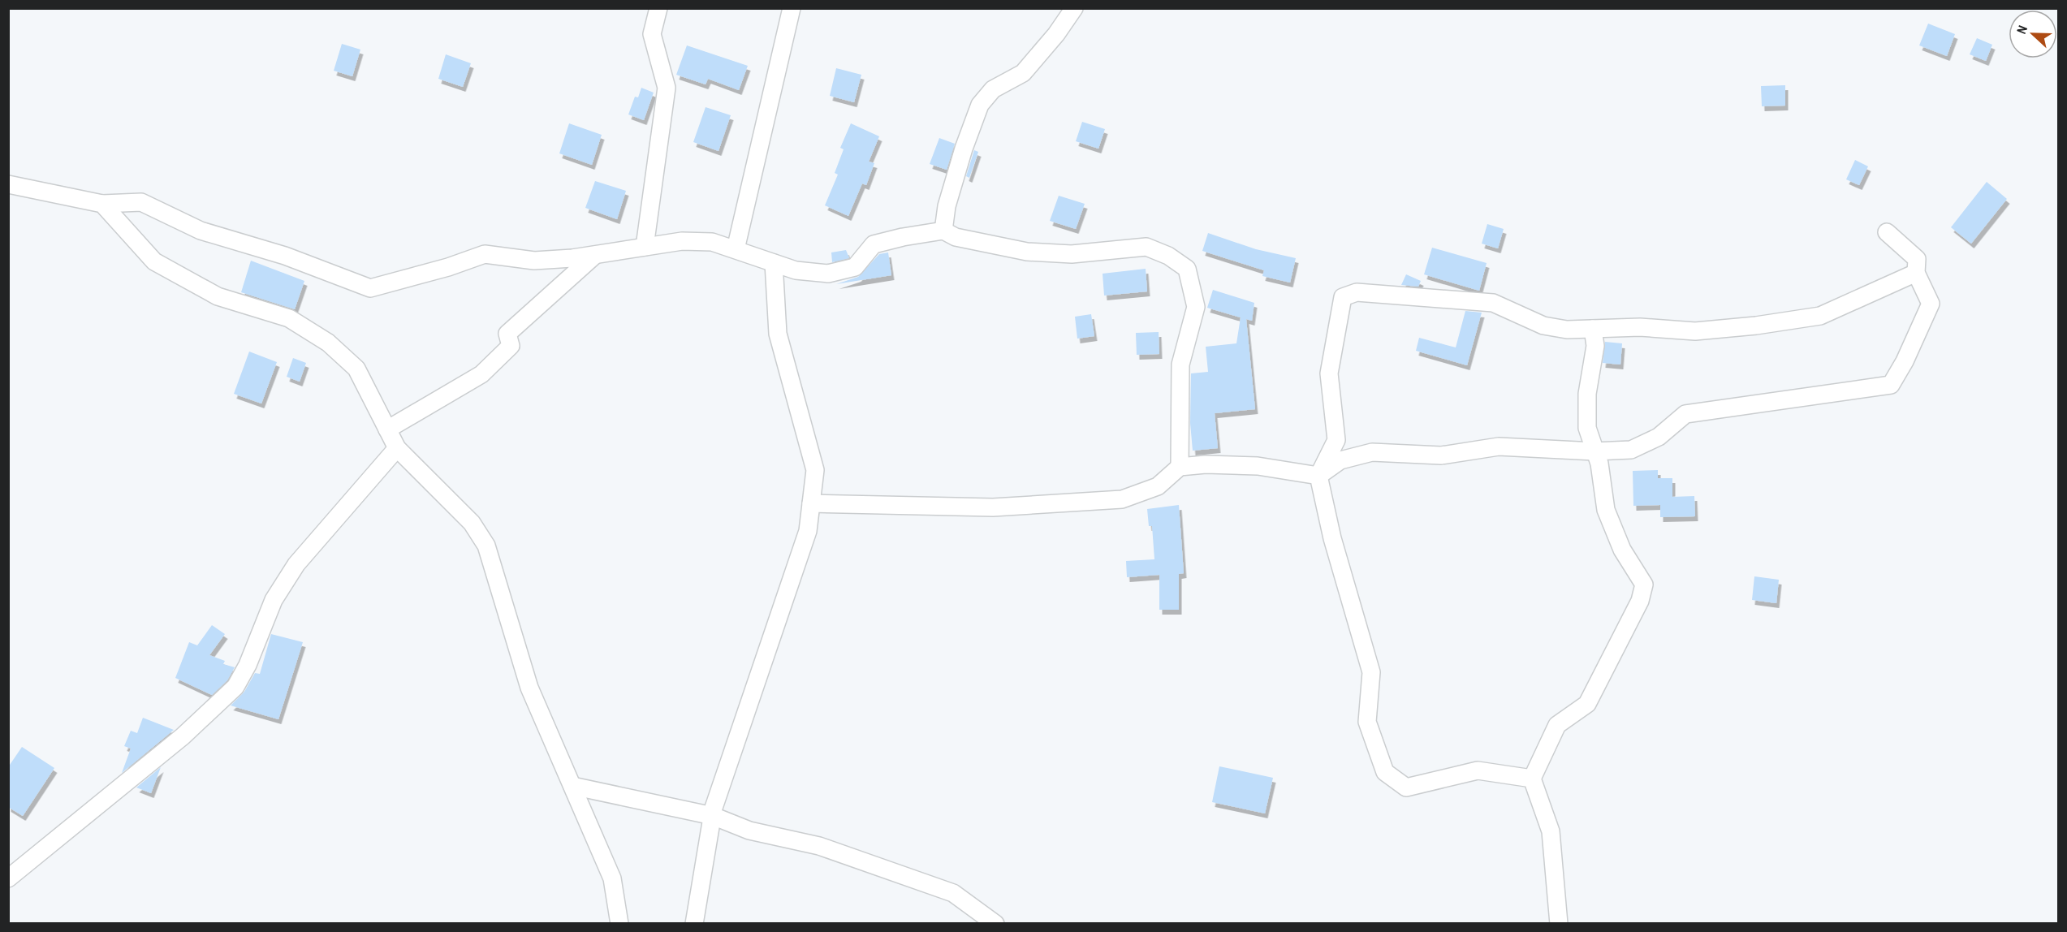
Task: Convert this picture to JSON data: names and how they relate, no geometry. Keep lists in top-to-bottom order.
{
  "north": "left"
}
